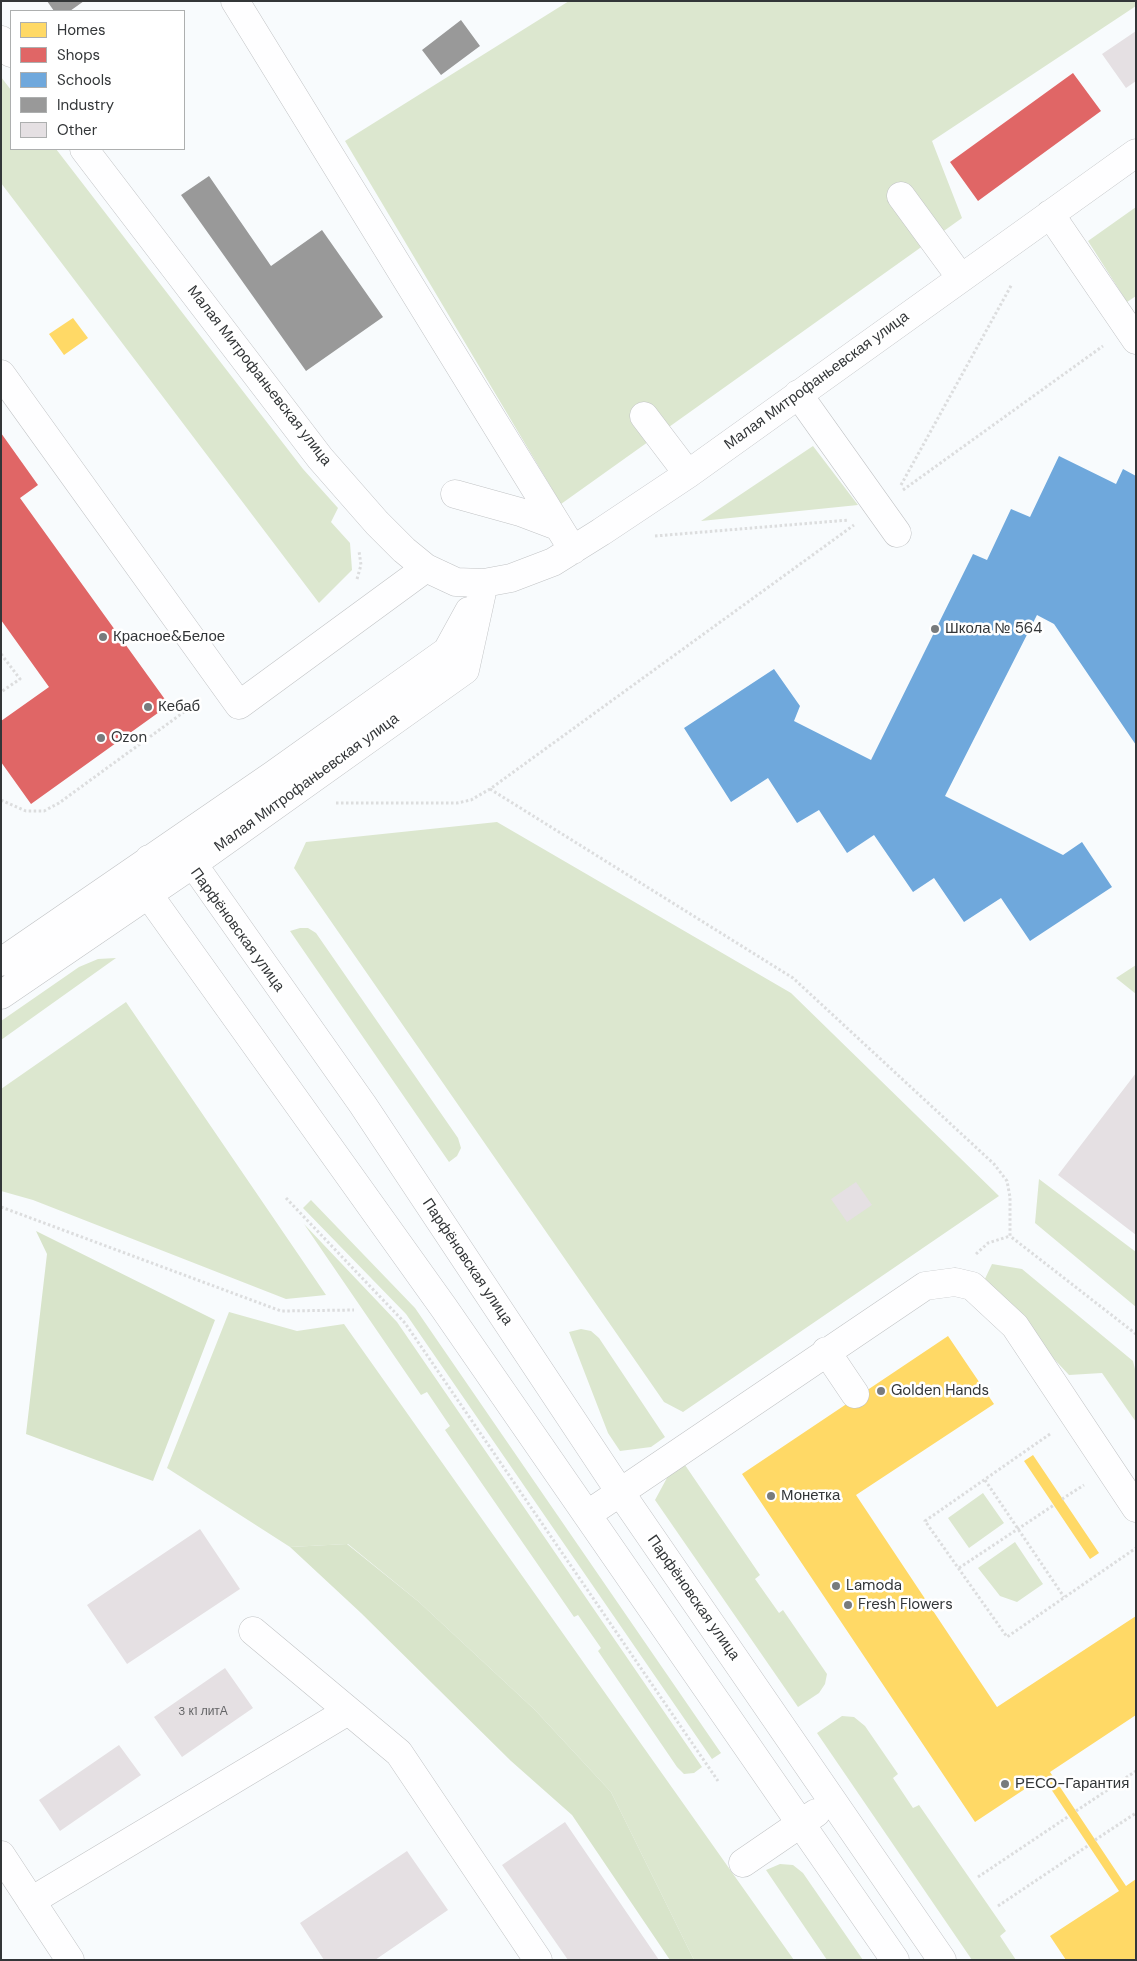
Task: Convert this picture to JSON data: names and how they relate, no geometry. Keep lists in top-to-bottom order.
{
  "streets": {
    "street": ["Малая Митрофаньевская улица", "Парфёновская улица"]
  },
  "crossings": [
    ["Малая Митрофаньевская улица", "Парфёновская улица"]
  ],
  "places": [
    "Школа № 564",
    "Красное&Белое",
    "Кебаб",
    "Ozon",
    "Golden Hands",
    "Монетка",
    "Lamoda",
    "Fresh Flowers",
    "РЕСО-Гарантия"
  ],
  "house_numbers": ["3 к1 литА"],
  "legend": [
    "Homes",
    "Shops",
    "Schools",
    "Industry",
    "Other"
  ]
}
